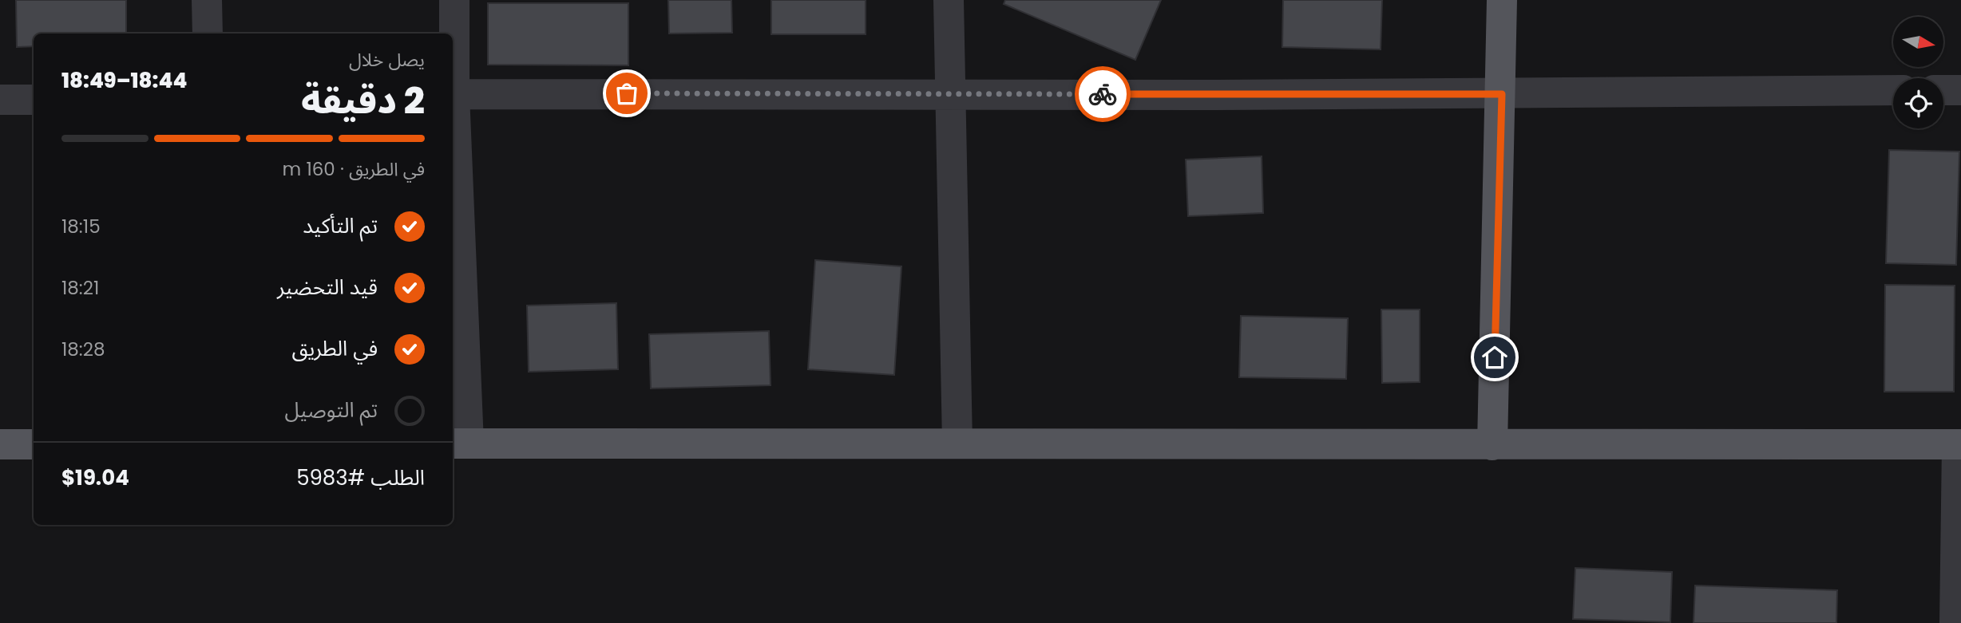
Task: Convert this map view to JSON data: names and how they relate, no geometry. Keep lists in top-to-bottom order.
{
  "north": "right",
  "page": {
    "heading": ["2 دقيقة", "يصل خلال", "18:44–18:49"],
    "panel": ["الطلب #5983", "$19.04"],
    "bar": "في الطريق · 160 m",
    "list": [
      ["تم التأكيد", "18:15"],
      ["قيد التحضير", "18:21"],
      ["في الطريق", "18:28"],
      "تم التوصيل"
    ]
  }
}
